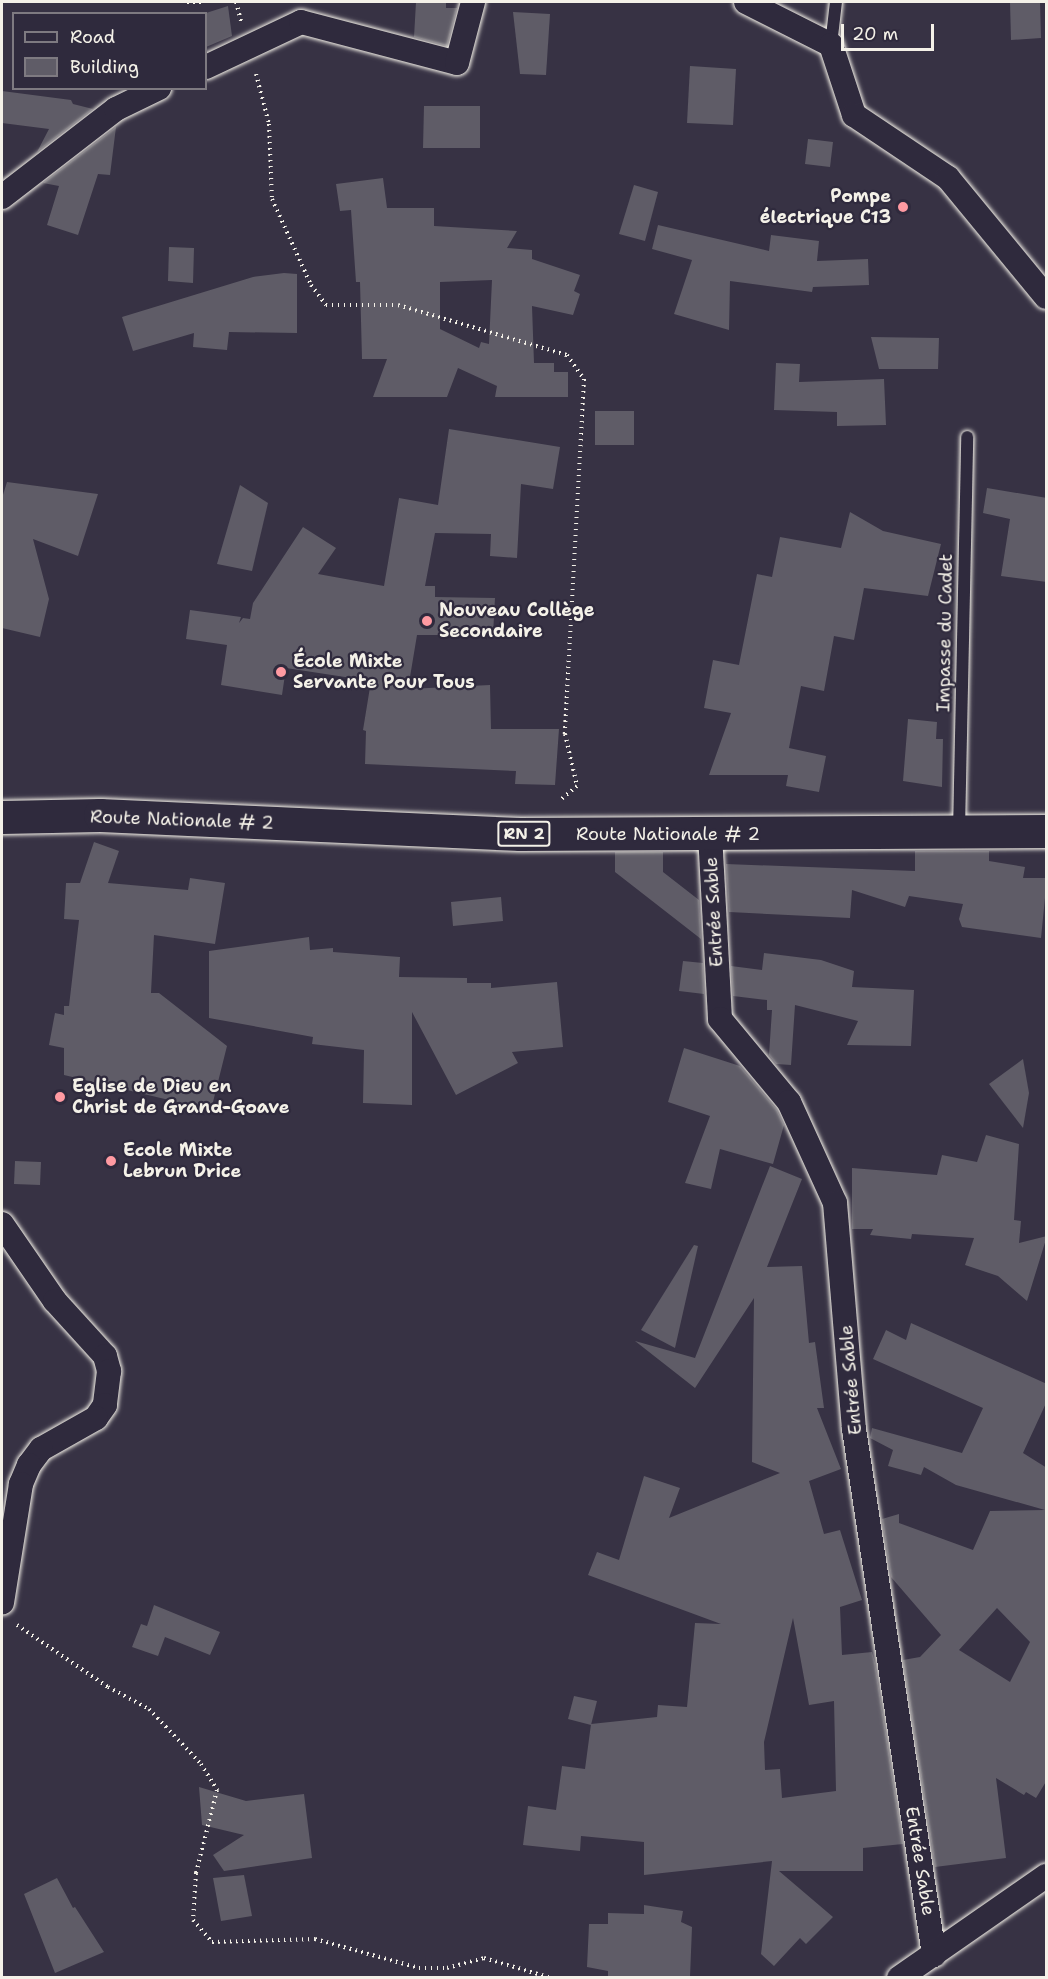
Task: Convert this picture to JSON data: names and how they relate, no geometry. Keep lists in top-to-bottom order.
{
  "streets": {
    "main road": ["Route Nationale # 2", "RN 2"],
    "street": ["Entrée Sable"],
    "lane": ["Impasse du Cadet"]
  },
  "crossings": [
    ["Impasse du Cadet", "Route Nationale # 2"],
    ["Route Nationale # 2", "Entrée Sable"]
  ],
  "places": [
    "Pompe électrique C13",
    "Nouveau Collège Secondaire",
    "École Mixte Servante Pour Tous",
    "Eglise de Dieu en Christ de Grand-Goave",
    "Ecole Mixte Lebrun Drice"
  ],
  "legend": ["Road", "Building"],
  "scale_bar": "20 m"
}
